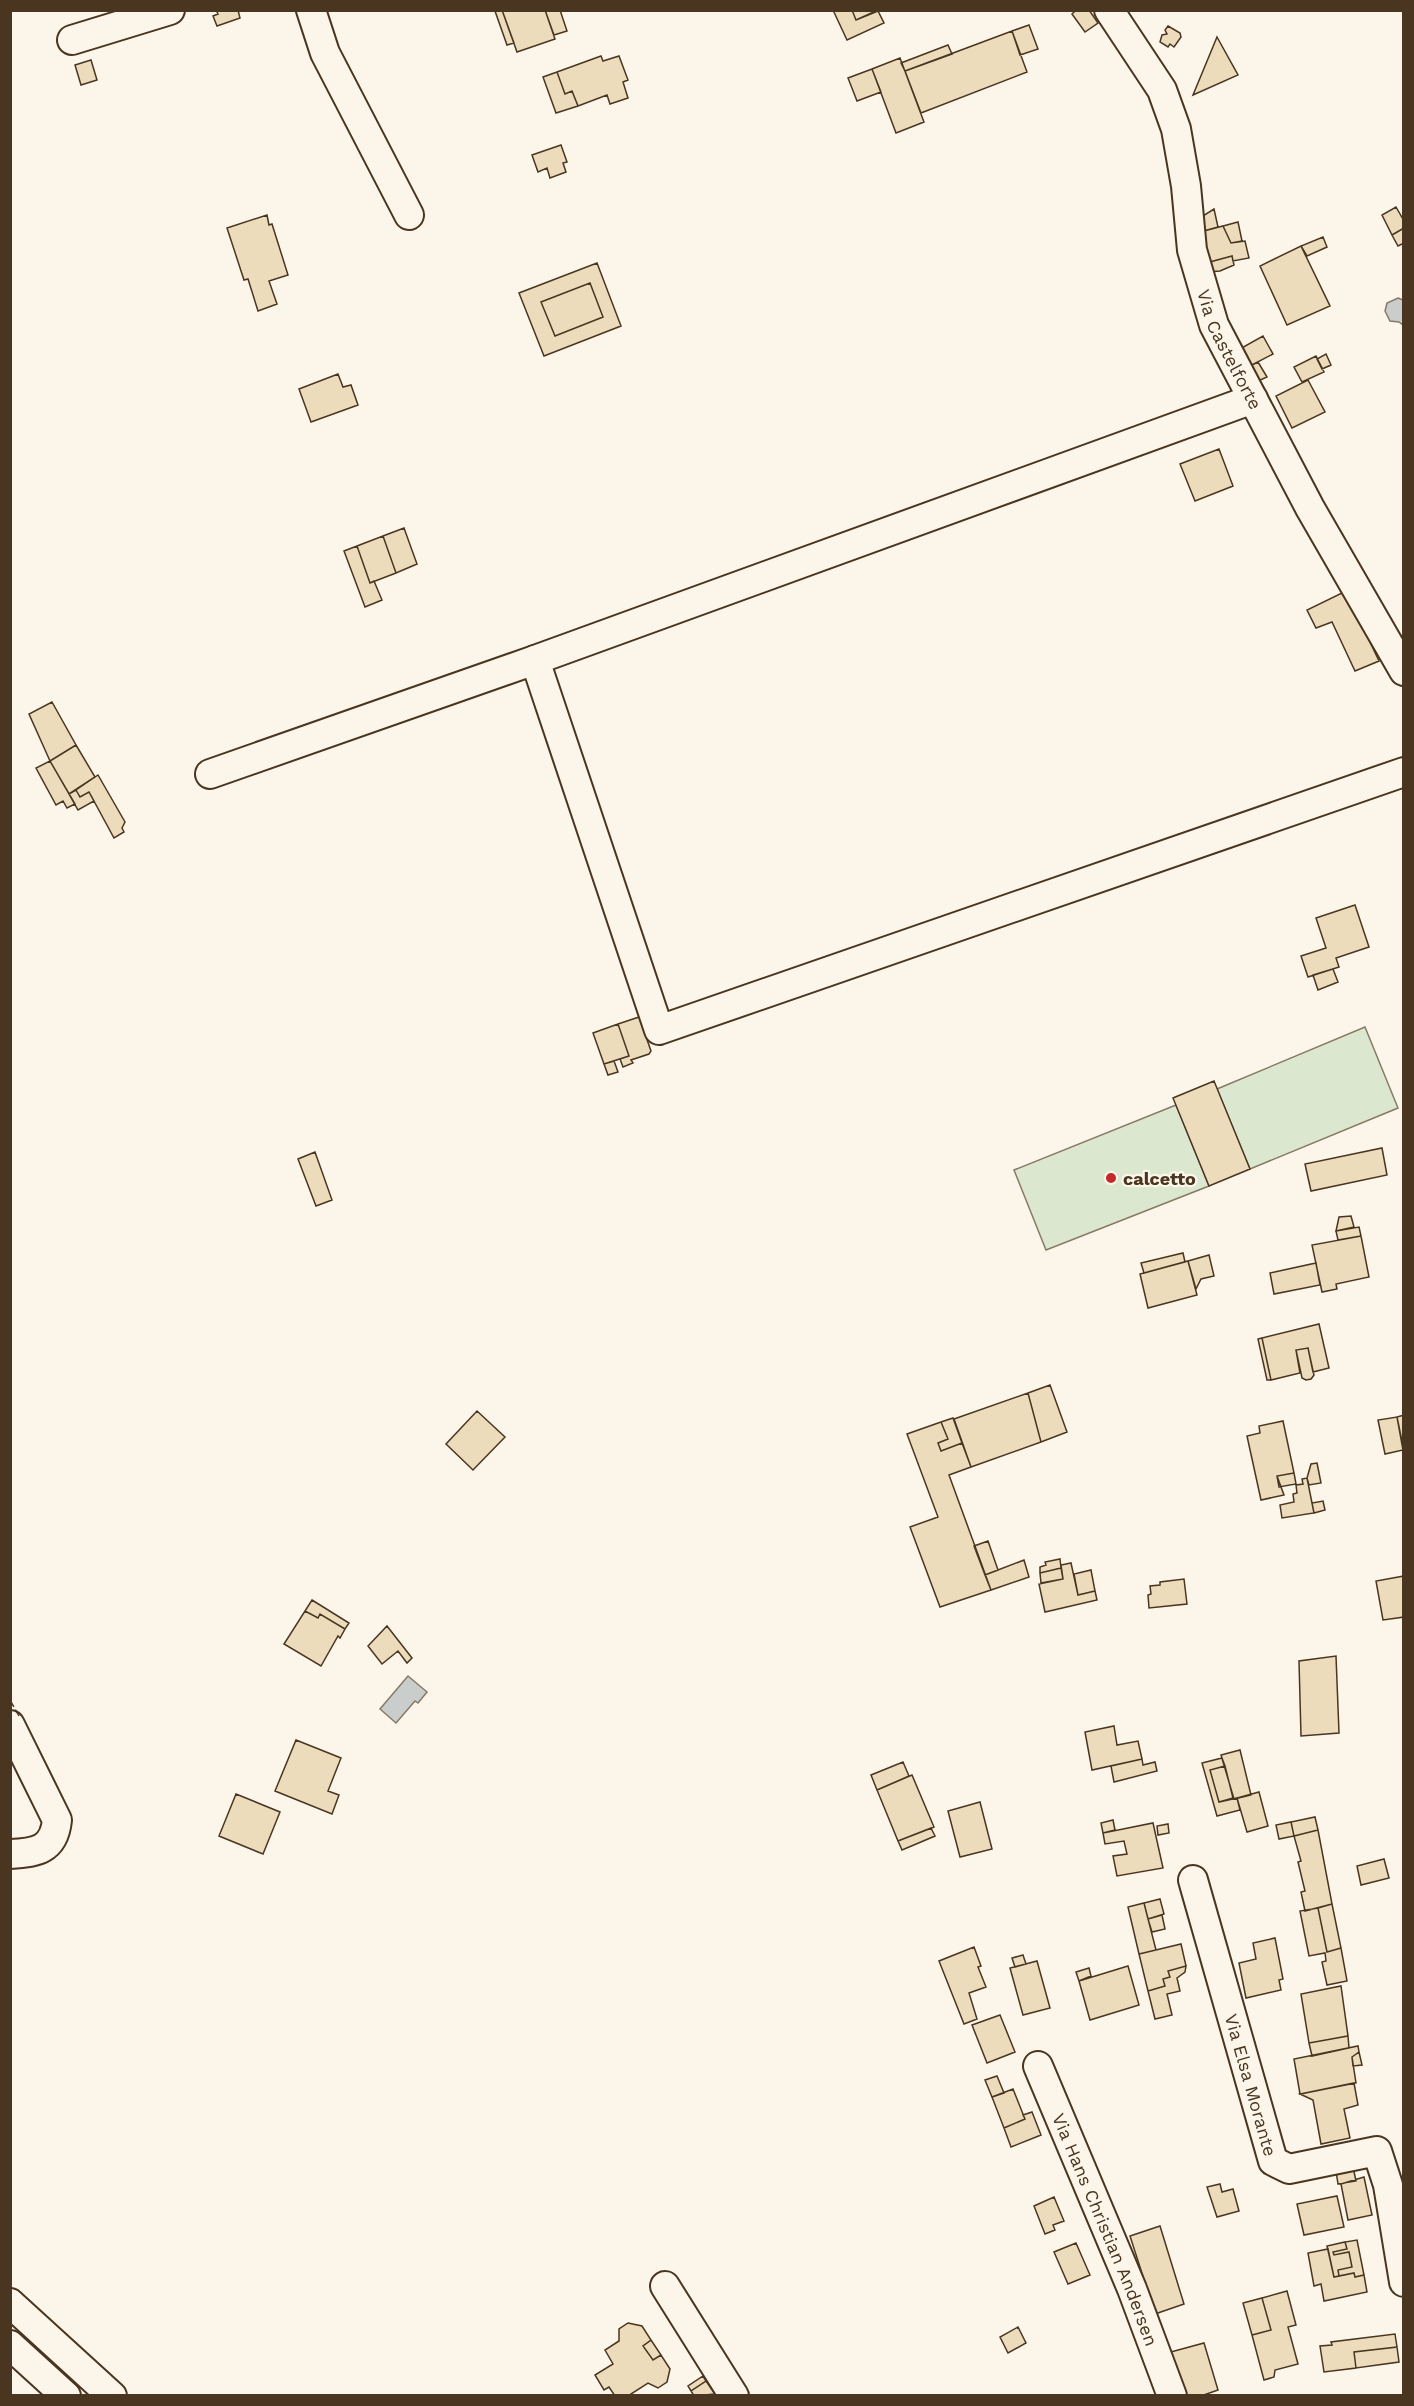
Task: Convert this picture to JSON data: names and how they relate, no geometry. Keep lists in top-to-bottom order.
{
  "streets": {
    "street": ["Via Castelforte", "Via Elsa Morante", "Via Hans Christian Andersen"]
  },
  "places": ["calcetto"]
}
